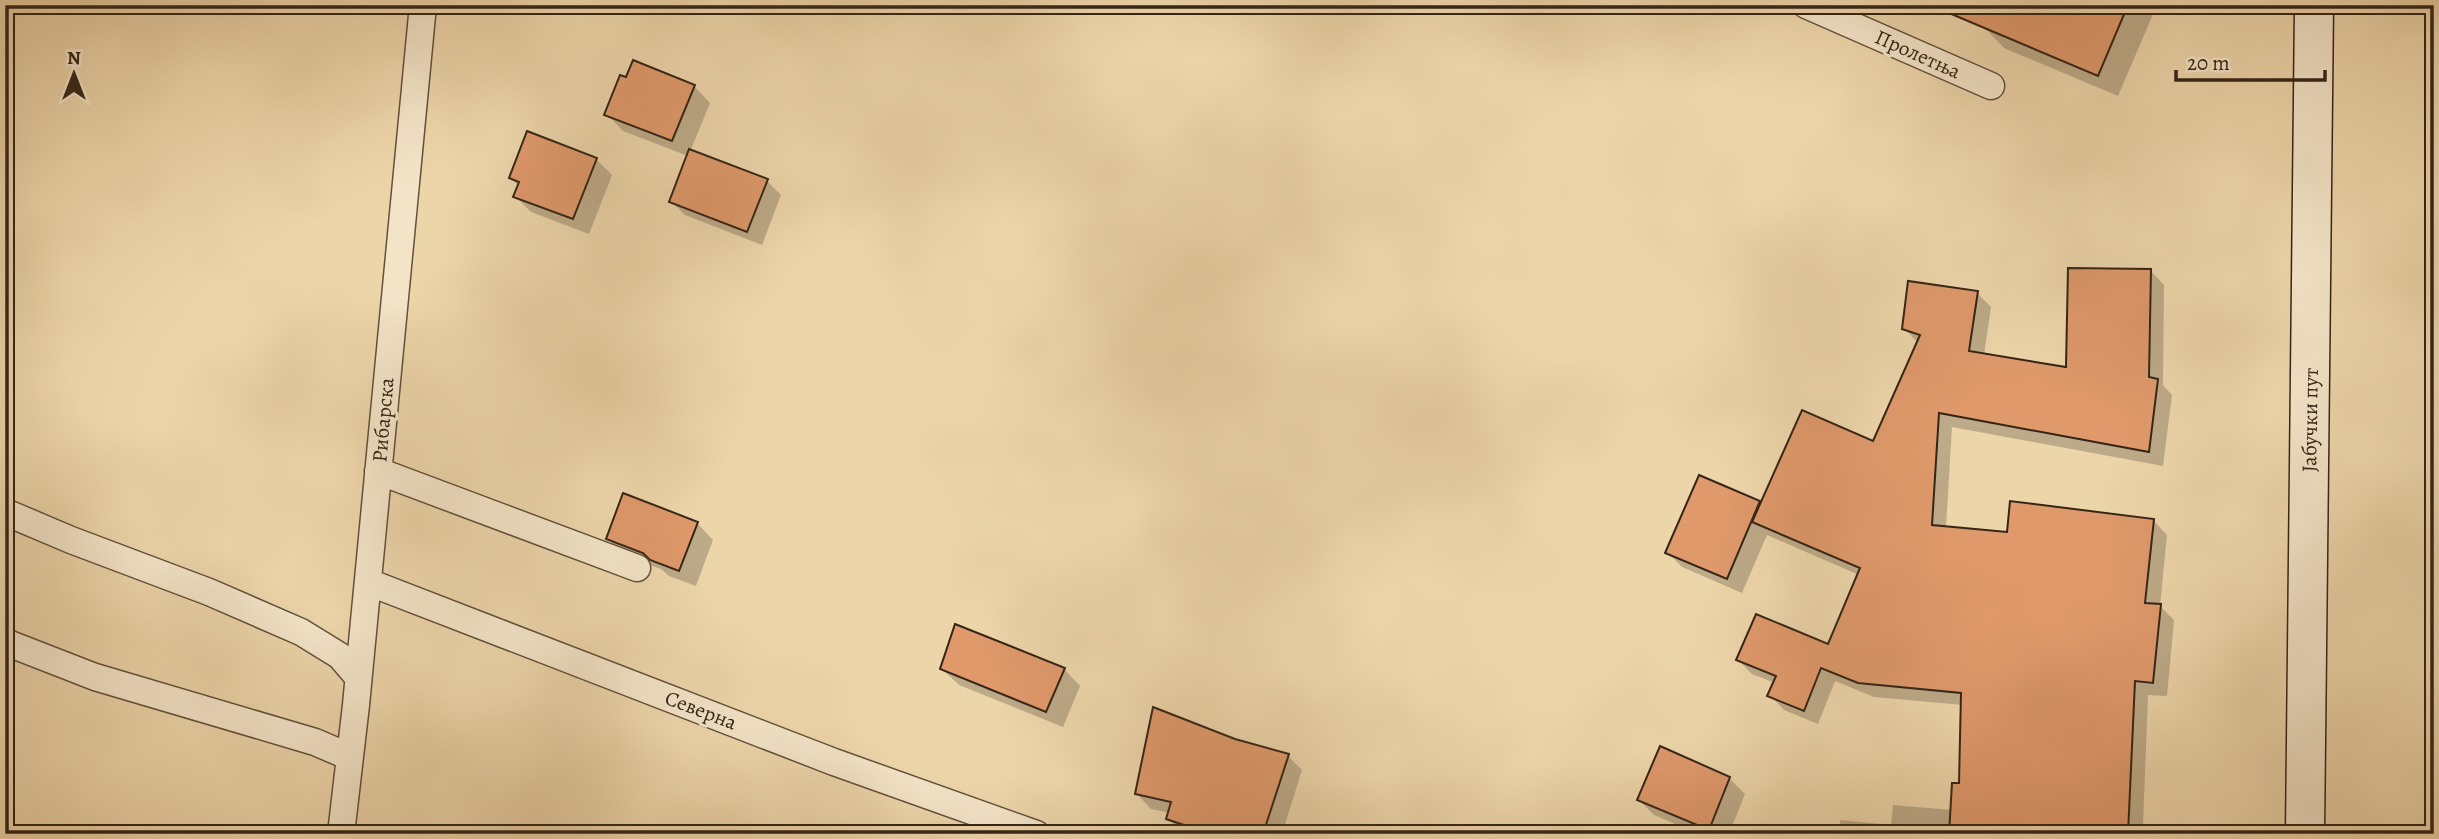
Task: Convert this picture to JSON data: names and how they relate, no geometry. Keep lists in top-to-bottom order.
{
  "streets": {
    "main road": ["Јабучки пут"],
    "lane": ["Пролетња", "Рибарска", "Северна"]
  },
  "crossings": [
    ["Рибарска", "Северна"]
  ],
  "scale_bar": "20 m",
  "north": "top"
}
